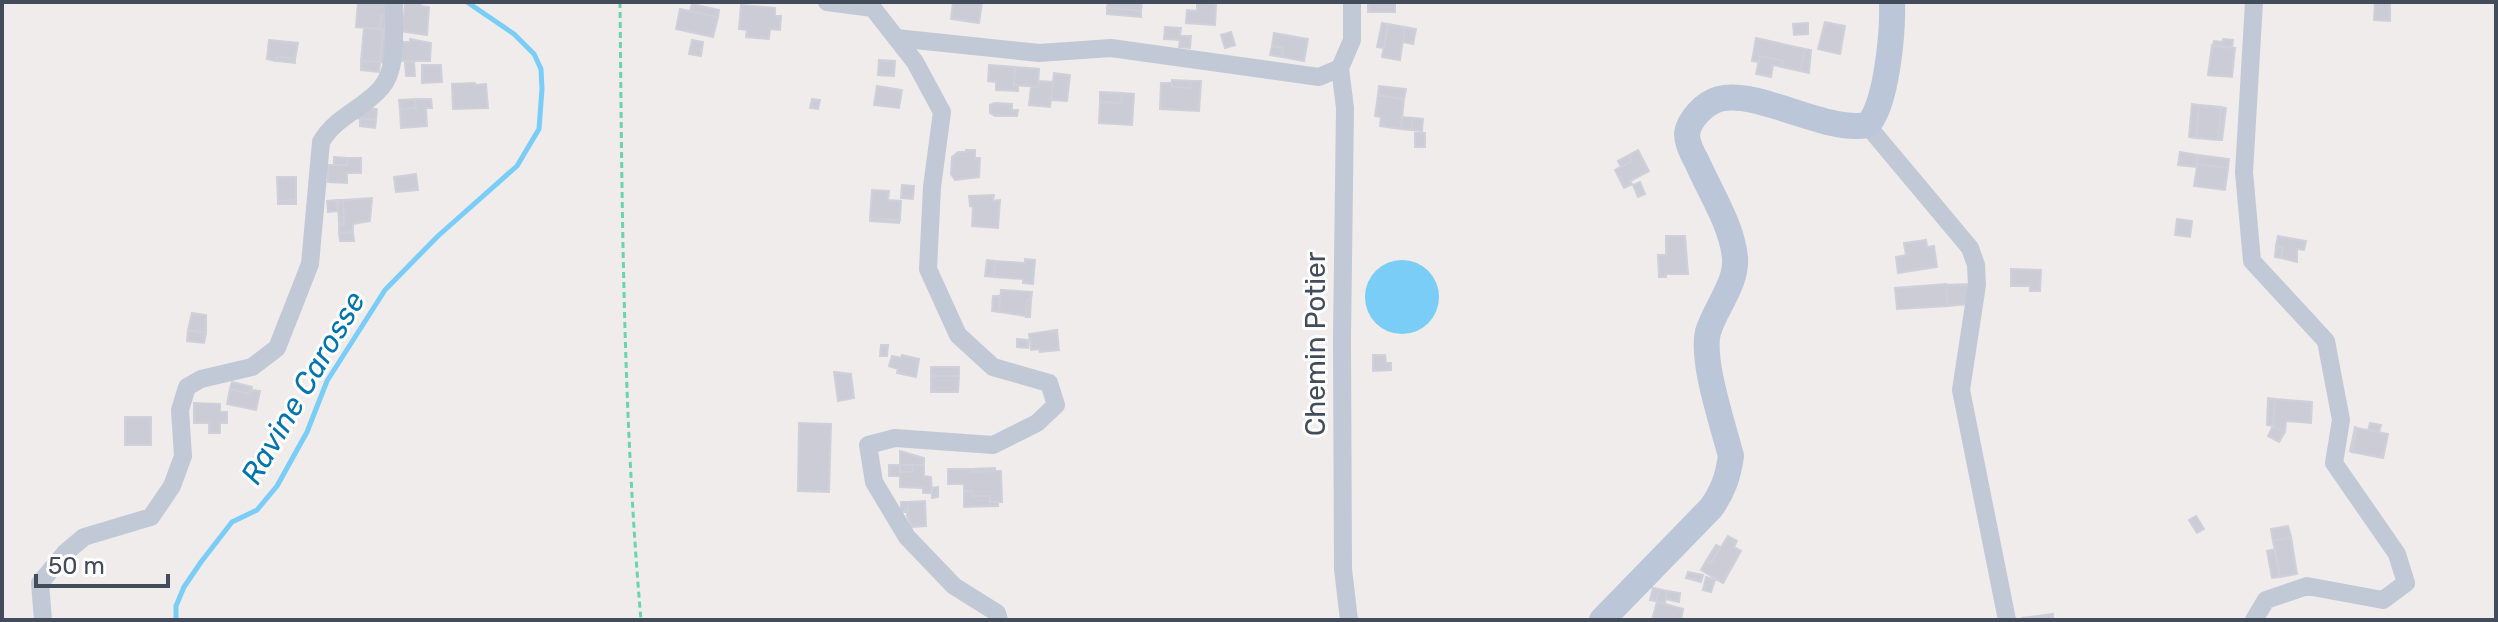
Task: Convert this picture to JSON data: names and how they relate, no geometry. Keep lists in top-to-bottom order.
{
  "streets": {
    "street": ["Chemin Potier"]
  },
  "water": ["Ravine Carosse"],
  "scale_bar": "50 m"
}
